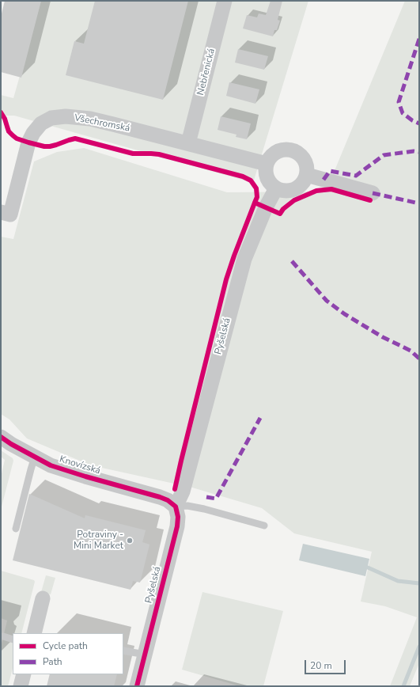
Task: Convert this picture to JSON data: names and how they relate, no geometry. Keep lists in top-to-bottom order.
{
  "streets": {
    "street": [
      "Nebřenická",
      "Všechromská",
      "Pyšelská",
      "Knovízská"
    ]
  },
  "crossings": [
    ["Nebřenická", "Všechromská"],
    ["Všechromská", "Pyšelská"],
    ["Pyšelská", "Knovízská"]
  ],
  "places": ["Potraviny - Mini Market"],
  "legend": ["Cycle path", "Path"],
  "scale_bar": "20 m"
}
